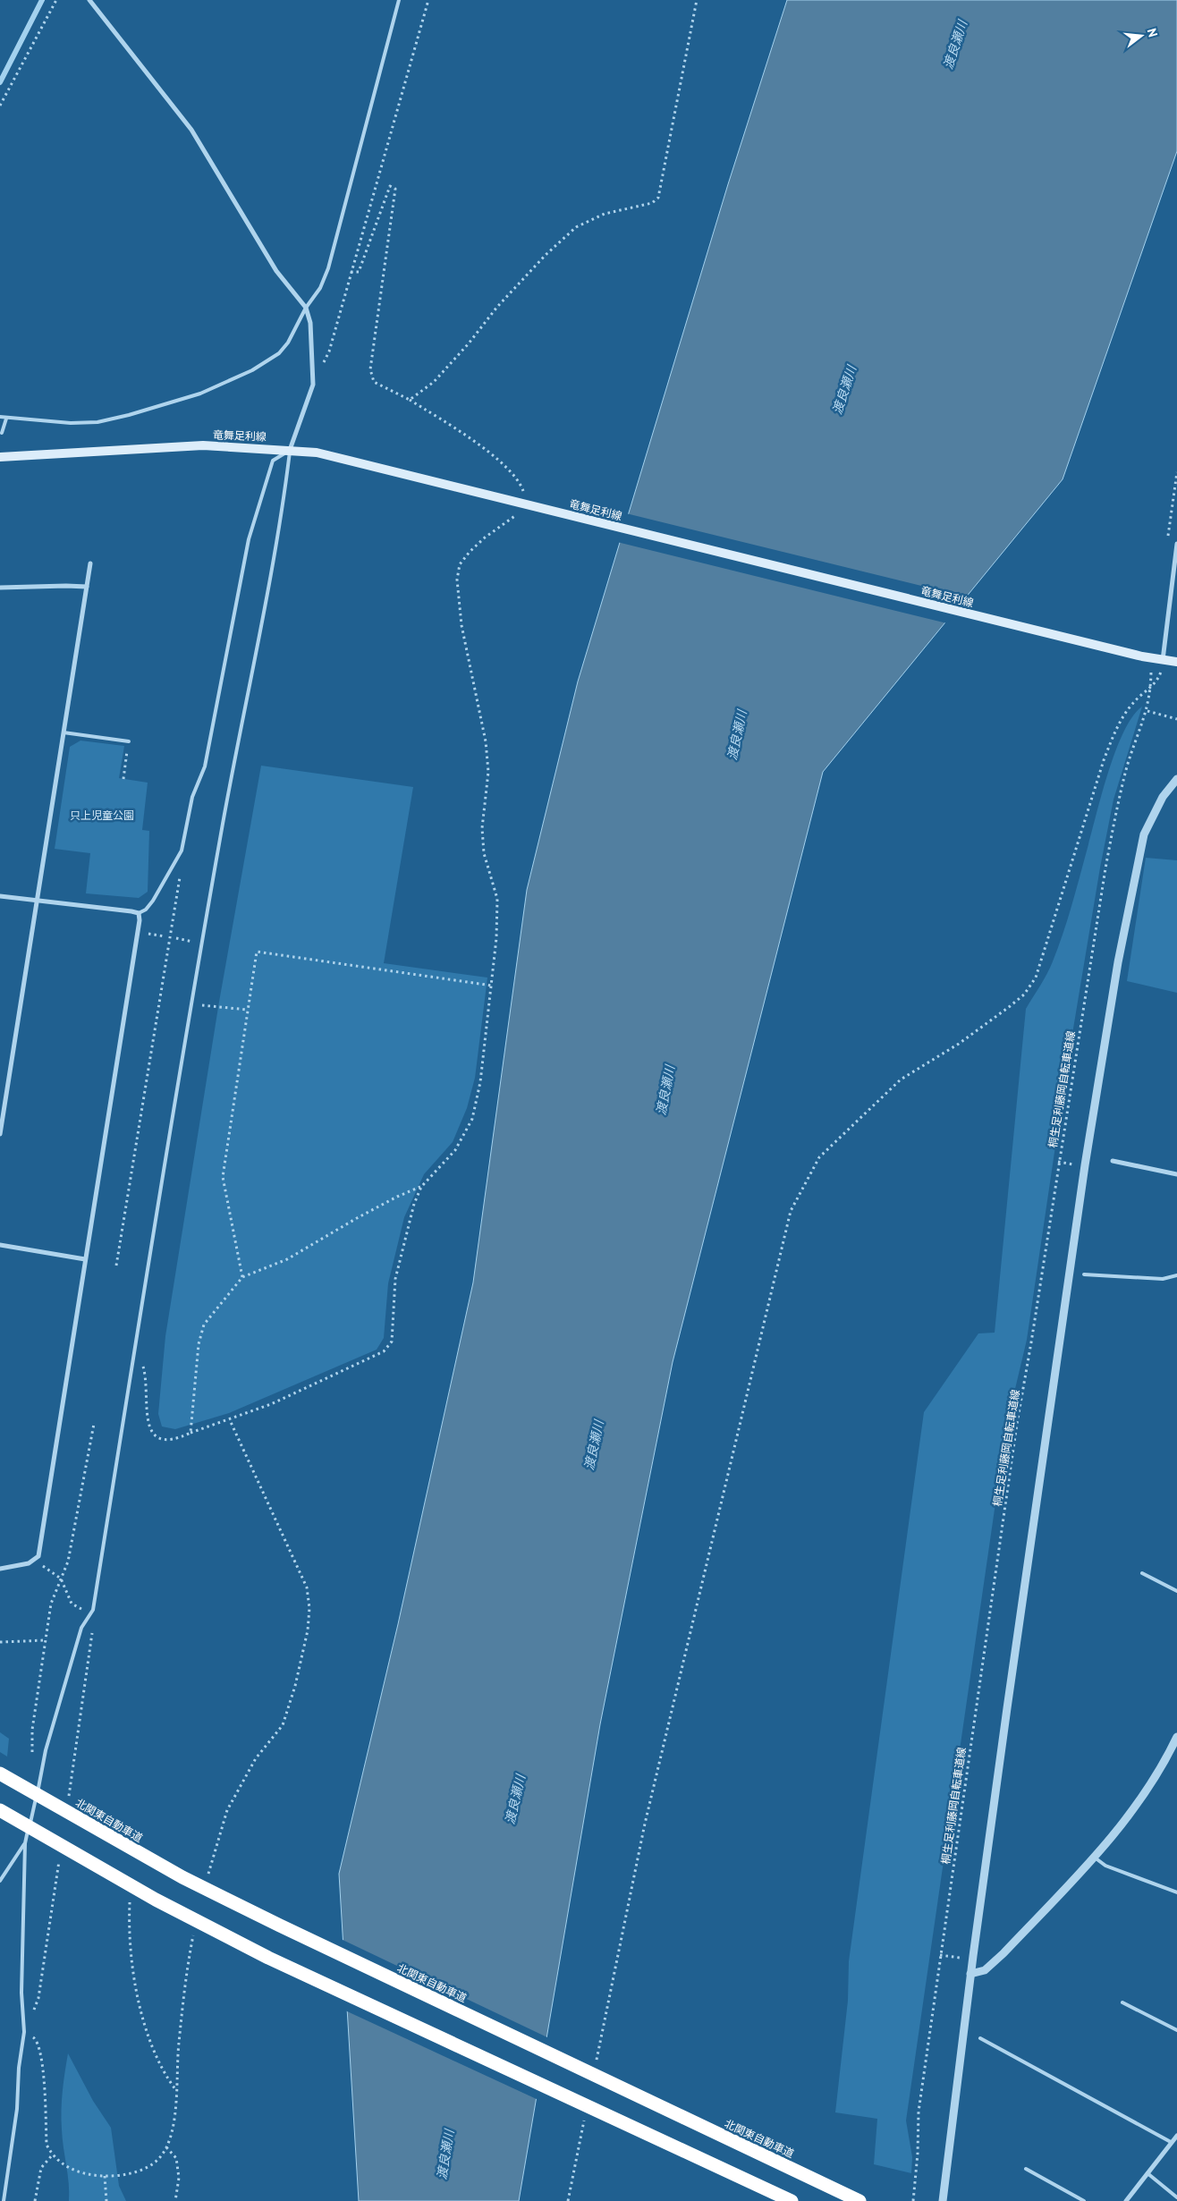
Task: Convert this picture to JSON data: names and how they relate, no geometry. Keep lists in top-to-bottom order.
{
  "streets": {
    "highway": ["北関東自動車道"],
    "main road": ["竜舞足利線"],
    "path": ["桐生足利藤岡自転車道線"]
  },
  "water": ["渡良瀬川"],
  "parks": ["只上児童公園"],
  "north": "right"
}
